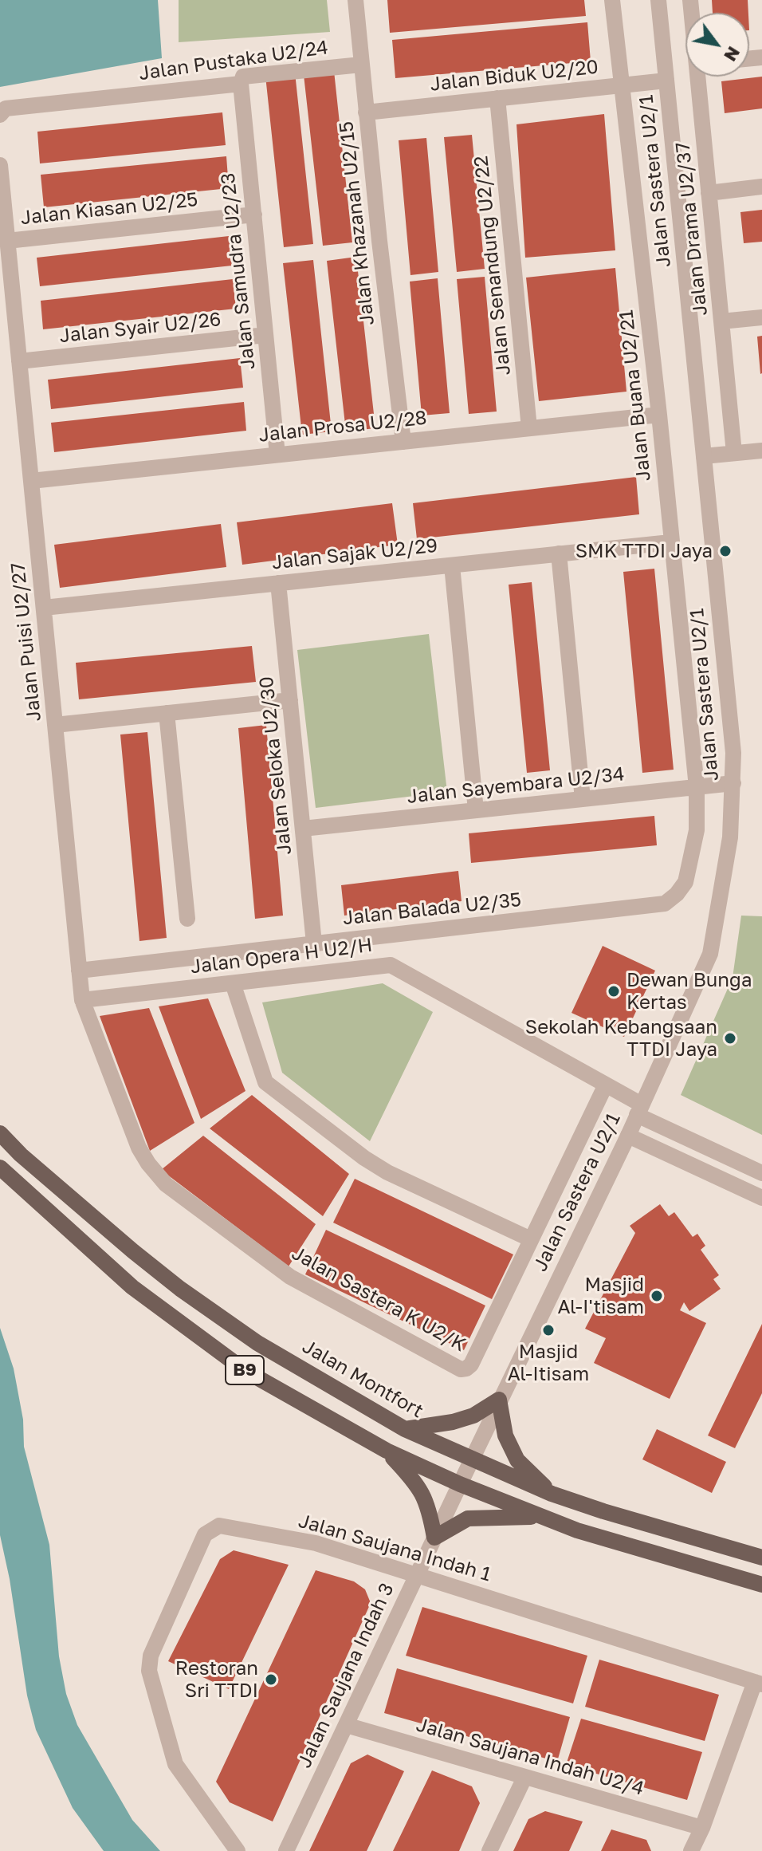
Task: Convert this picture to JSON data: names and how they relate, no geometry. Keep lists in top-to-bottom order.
{
  "streets": {
    "main road": ["B9", "Jalan Montfort"],
    "street": [
      "Jalan Pustaka U2/24",
      "Jalan Biduk U2/20",
      "Jalan Sastera U2/1",
      "Jalan Kiasan U2/25",
      "Jalan Khazanah U2/15",
      "Jalan Drama U2/37",
      "Jalan Senandung U2/22",
      "Jalan Samudra U2/23",
      "Jalan Syair U2/26",
      "Jalan Buana U2/21",
      "Jalan Prosa U2/28",
      "Jalan Sajak U2/29",
      "Jalan Puisi U2/27",
      "Jalan Seloka U2/30",
      "Jalan Sayembara U2/34",
      "Jalan Balada U2/35",
      "Jalan Opera H U2/H",
      "Jalan Sastera K U2/K",
      "Jalan Saujana Indah 1",
      "Jalan Saujana Indah 3",
      "Jalan Saujana Indah U2/4"
    ]
  },
  "crossings": [
    ["Jalan Pustaka U2/24", "Jalan Khazanah U2/15"],
    ["Jalan Pustaka U2/24", "Jalan Samudra U2/23"],
    ["Jalan Biduk U2/20", "Jalan Sastera U2/1"],
    ["Jalan Biduk U2/20", "Jalan Khazanah U2/15"],
    ["Jalan Biduk U2/20", "Jalan Senandung U2/22"],
    ["Jalan Biduk U2/20", "Jalan Buana U2/21"],
    ["Jalan Sastera U2/1", "Jalan Sayembara U2/34"],
    ["Jalan Sastera U2/1", "Jalan Opera H U2/H"],
    ["Jalan Sastera U2/1", "B9"],
    ["Jalan Sastera U2/1", "Jalan Montfort"],
    ["Jalan Sastera U2/1", "Jalan Saujana Indah 3"],
    ["Jalan Kiasan U2/25", "Jalan Samudra U2/23"],
    ["Jalan Kiasan U2/25", "Jalan Puisi U2/27"],
    ["Jalan Khazanah U2/15", "Jalan Prosa U2/28"],
    ["Jalan Senandung U2/22", "Jalan Prosa U2/28"],
    ["Jalan Samudra U2/23", "Jalan Syair U2/26"],
    ["Jalan Samudra U2/23", "Jalan Prosa U2/28"],
    ["Jalan Syair U2/26", "Jalan Puisi U2/27"],
    ["Jalan Buana U2/21", "Jalan Prosa U2/28"],
    ["Jalan Buana U2/21", "Jalan Sajak U2/29"],
    ["Jalan Buana U2/21", "Jalan Sayembara U2/34"],
    ["Jalan Buana U2/21", "Jalan Balada U2/35"],
    ["Jalan Prosa U2/28", "Jalan Puisi U2/27"],
    ["Jalan Sajak U2/29", "Jalan Puisi U2/27"],
    ["Jalan Sajak U2/29", "Jalan Seloka U2/30"],
    ["Jalan Puisi U2/27", "Jalan Balada U2/35"],
    ["Jalan Puisi U2/27", "Jalan Opera H U2/H"],
    ["Jalan Puisi U2/27", "Jalan Sastera K U2/K"],
    ["Jalan Seloka U2/30", "Jalan Sayembara U2/34"],
    ["Jalan Seloka U2/30", "Jalan Balada U2/35"],
    ["Jalan Sayembara U2/34", "Jalan Balada U2/35"],
    ["Jalan Opera H U2/H", "Jalan Sastera K U2/K"],
    ["B9", "Jalan Saujana Indah 3"],
    ["Jalan Saujana Indah 1", "Jalan Saujana Indah 3"],
    ["Jalan Saujana Indah 3", "Jalan Saujana Indah U2/4"]
  ],
  "places": [
    "SMK TTDI Jaya",
    "Dewan Bunga Kertas",
    "Sekolah Kebangsaan TTDI Jaya",
    "Masjid Al-I'tisam",
    "Masjid Al-Itisam",
    "Restoran Sri TTDI"
  ],
  "north": "bottom right"
}
